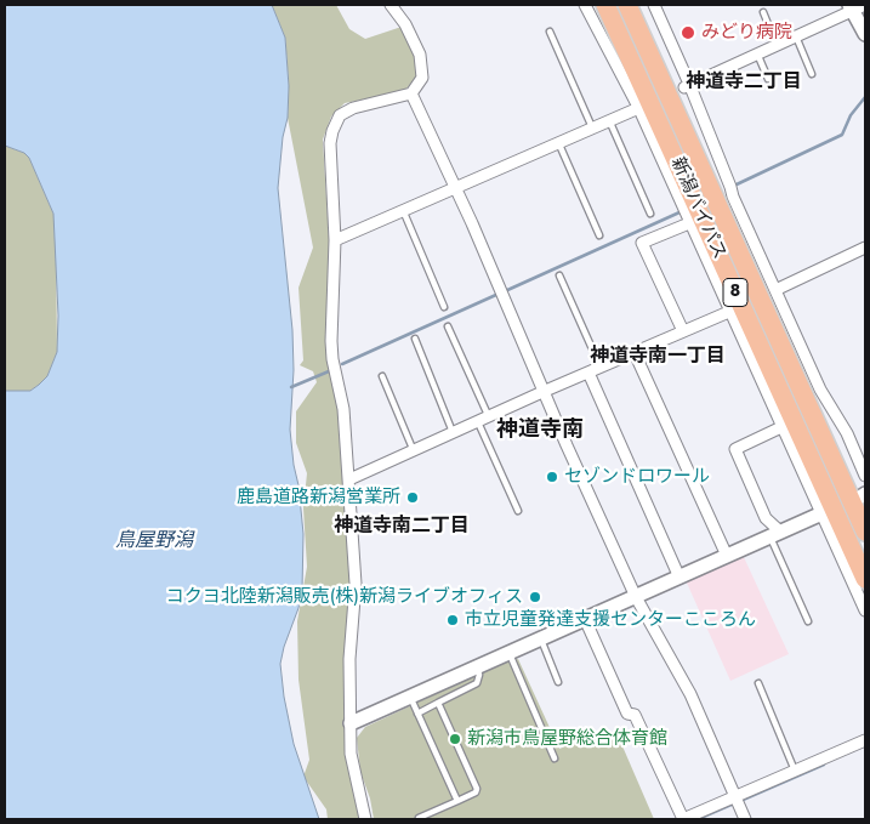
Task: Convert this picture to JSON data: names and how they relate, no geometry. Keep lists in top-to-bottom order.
{
  "streets": {
    "highway": ["新潟バイパス", "8"]
  },
  "districts": [
    "神道寺二丁目",
    "神道寺南一丁目",
    "神道寺南",
    "神道寺南二丁目"
  ],
  "water": ["鳥屋野潟"],
  "places": [
    "みどり病院",
    "セゾンドロワール",
    "鹿島道路新潟営業所",
    "コクヨ北陸新潟販売(株)新潟ライブオフィス",
    "市立児童発達支援センターこころん",
    "新潟市鳥屋野総合体育館"
  ]
}
